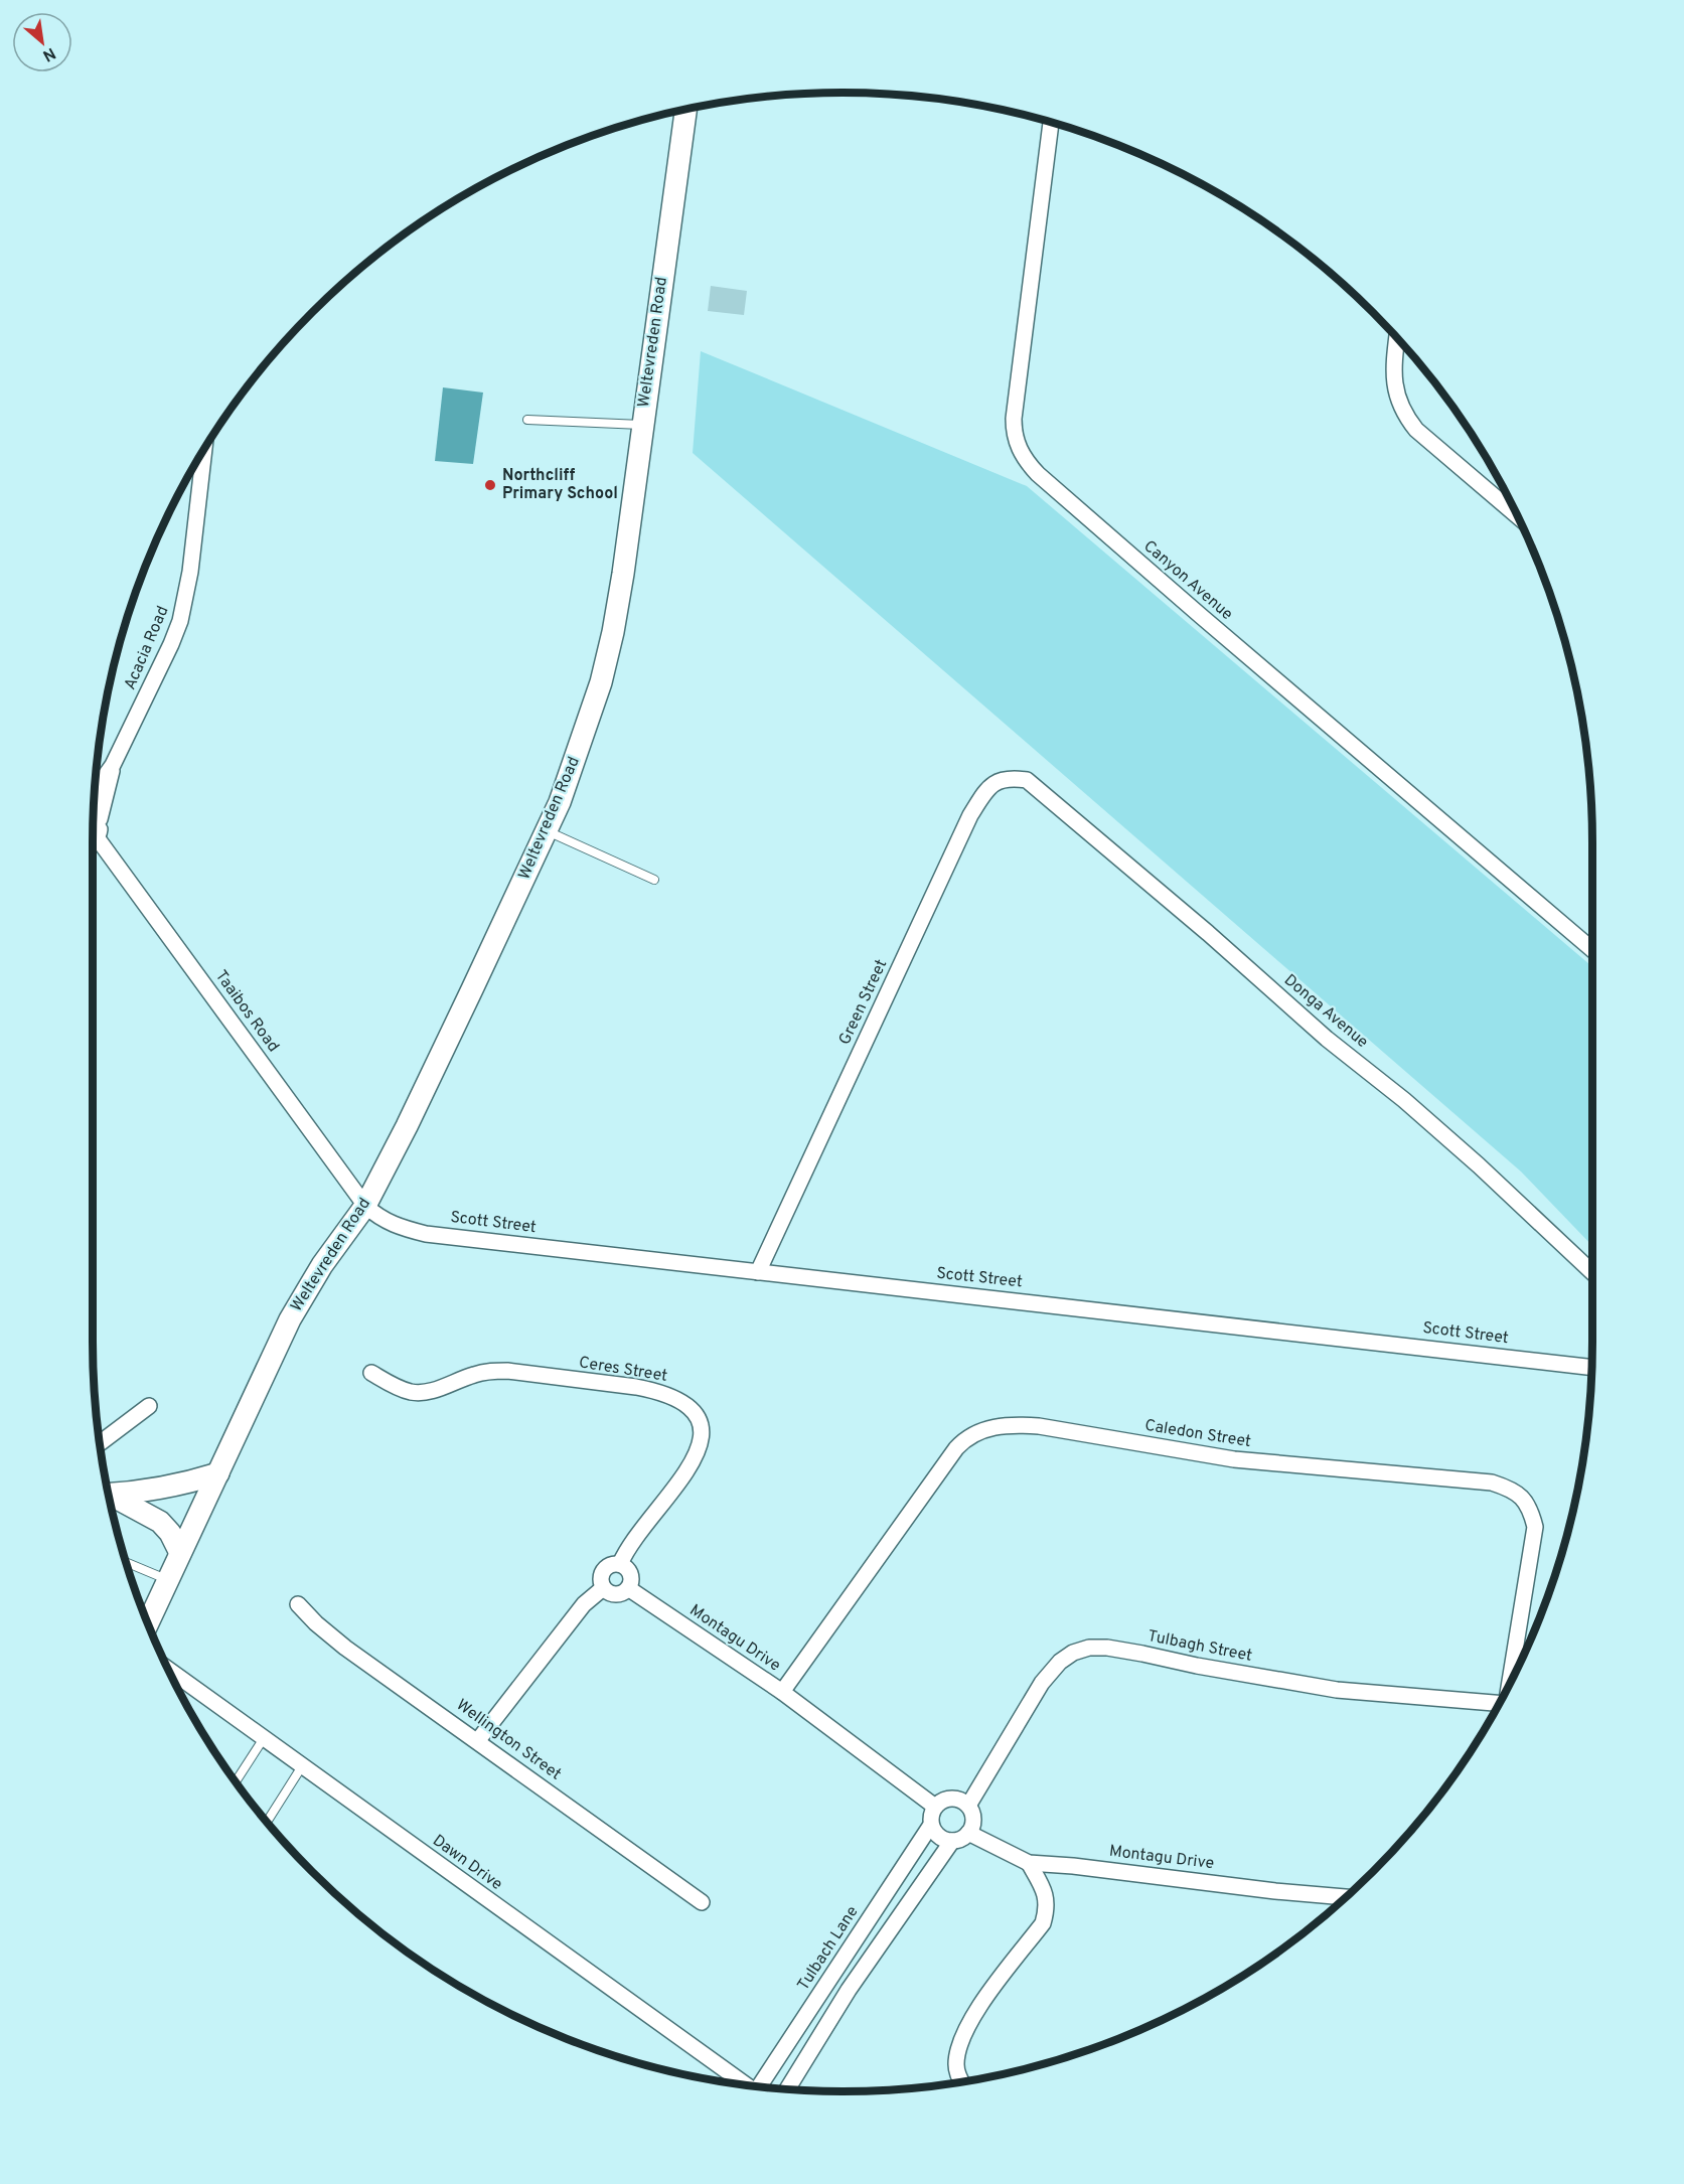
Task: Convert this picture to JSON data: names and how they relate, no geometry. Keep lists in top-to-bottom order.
{
  "streets": {
    "main road": ["Weltevreden Road"],
    "street": [
      "Canyon Avenue",
      "Acacia Road",
      "Green Street",
      "Taaibos Road",
      "Donga Avenue",
      "Scott Street",
      "Ceres Street",
      "Caledon Street",
      "Montagu Drive",
      "Tulbagh Street",
      "Wellington Street",
      "Dawn Drive",
      "Tulbach Lane"
    ]
  },
  "crossings": [
    ["Weltevreden Road", "Taaibos Road"],
    ["Weltevreden Road", "Scott Street"],
    ["Green Street", "Donga Avenue"],
    ["Green Street", "Scott Street"],
    ["Taaibos Road", "Scott Street"],
    ["Ceres Street", "Montagu Drive"],
    ["Caledon Street", "Montagu Drive"],
    ["Montagu Drive", "Tulbagh Street"],
    ["Montagu Drive", "Tulbach Lane"],
    ["Tulbagh Street", "Tulbach Lane"]
  ],
  "places": ["Northcliff Primary School"],
  "north": "bottom right"
}
